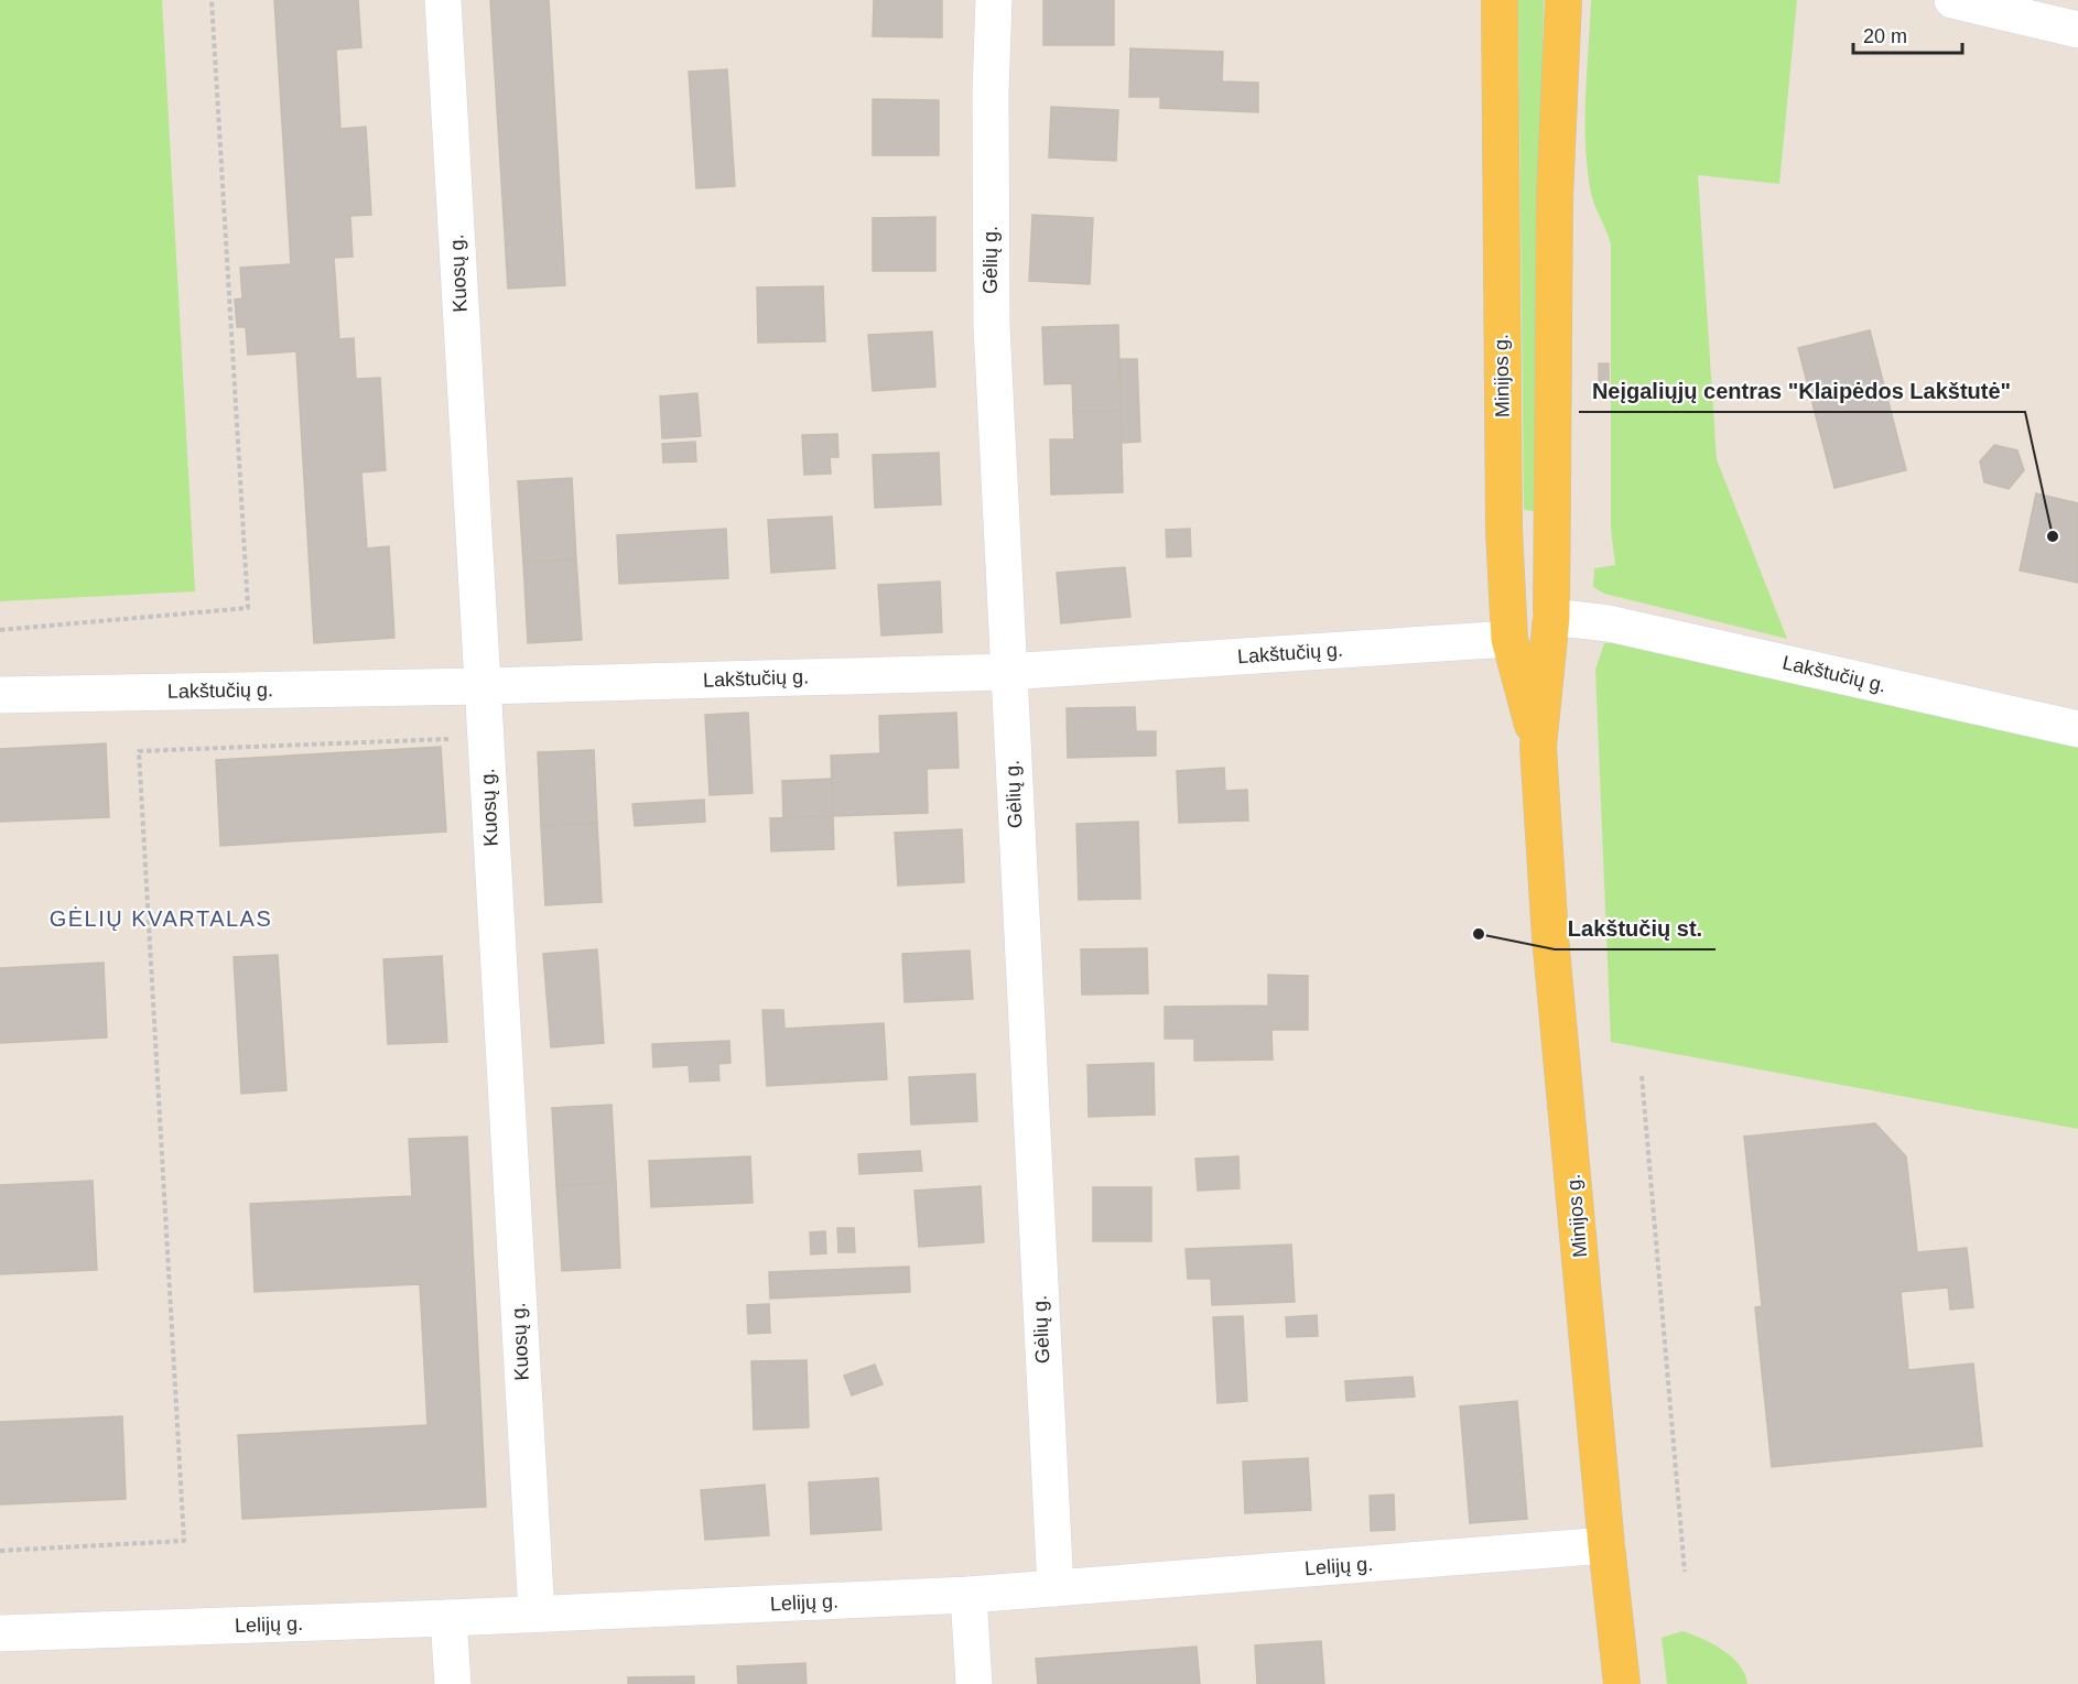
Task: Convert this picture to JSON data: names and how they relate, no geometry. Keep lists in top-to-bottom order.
{
  "streets": {
    "main road": ["Minijos g."],
    "street": [
      "Gėlių g.",
      "Kuosų g.",
      "Lakštučių g.",
      "Lelijų g."
    ]
  },
  "crossings": [
    ["Gėlių g.", "Lakštučių g."],
    ["Gėlių g.", "Lelijų g."],
    ["Kuosų g.", "Lakštučių g."],
    ["Kuosų g.", "Lelijų g."],
    ["Minijos g.", "Lakštučių g."],
    ["Minijos g.", "Lelijų g."]
  ],
  "districts": ["GĖLIŲ KVARTALAS"],
  "places": ["Neįgaliųjų centras \"Klaipėdos Lakštutė\"", "Lakštučių st."],
  "scale_bar": "20 m"
}
